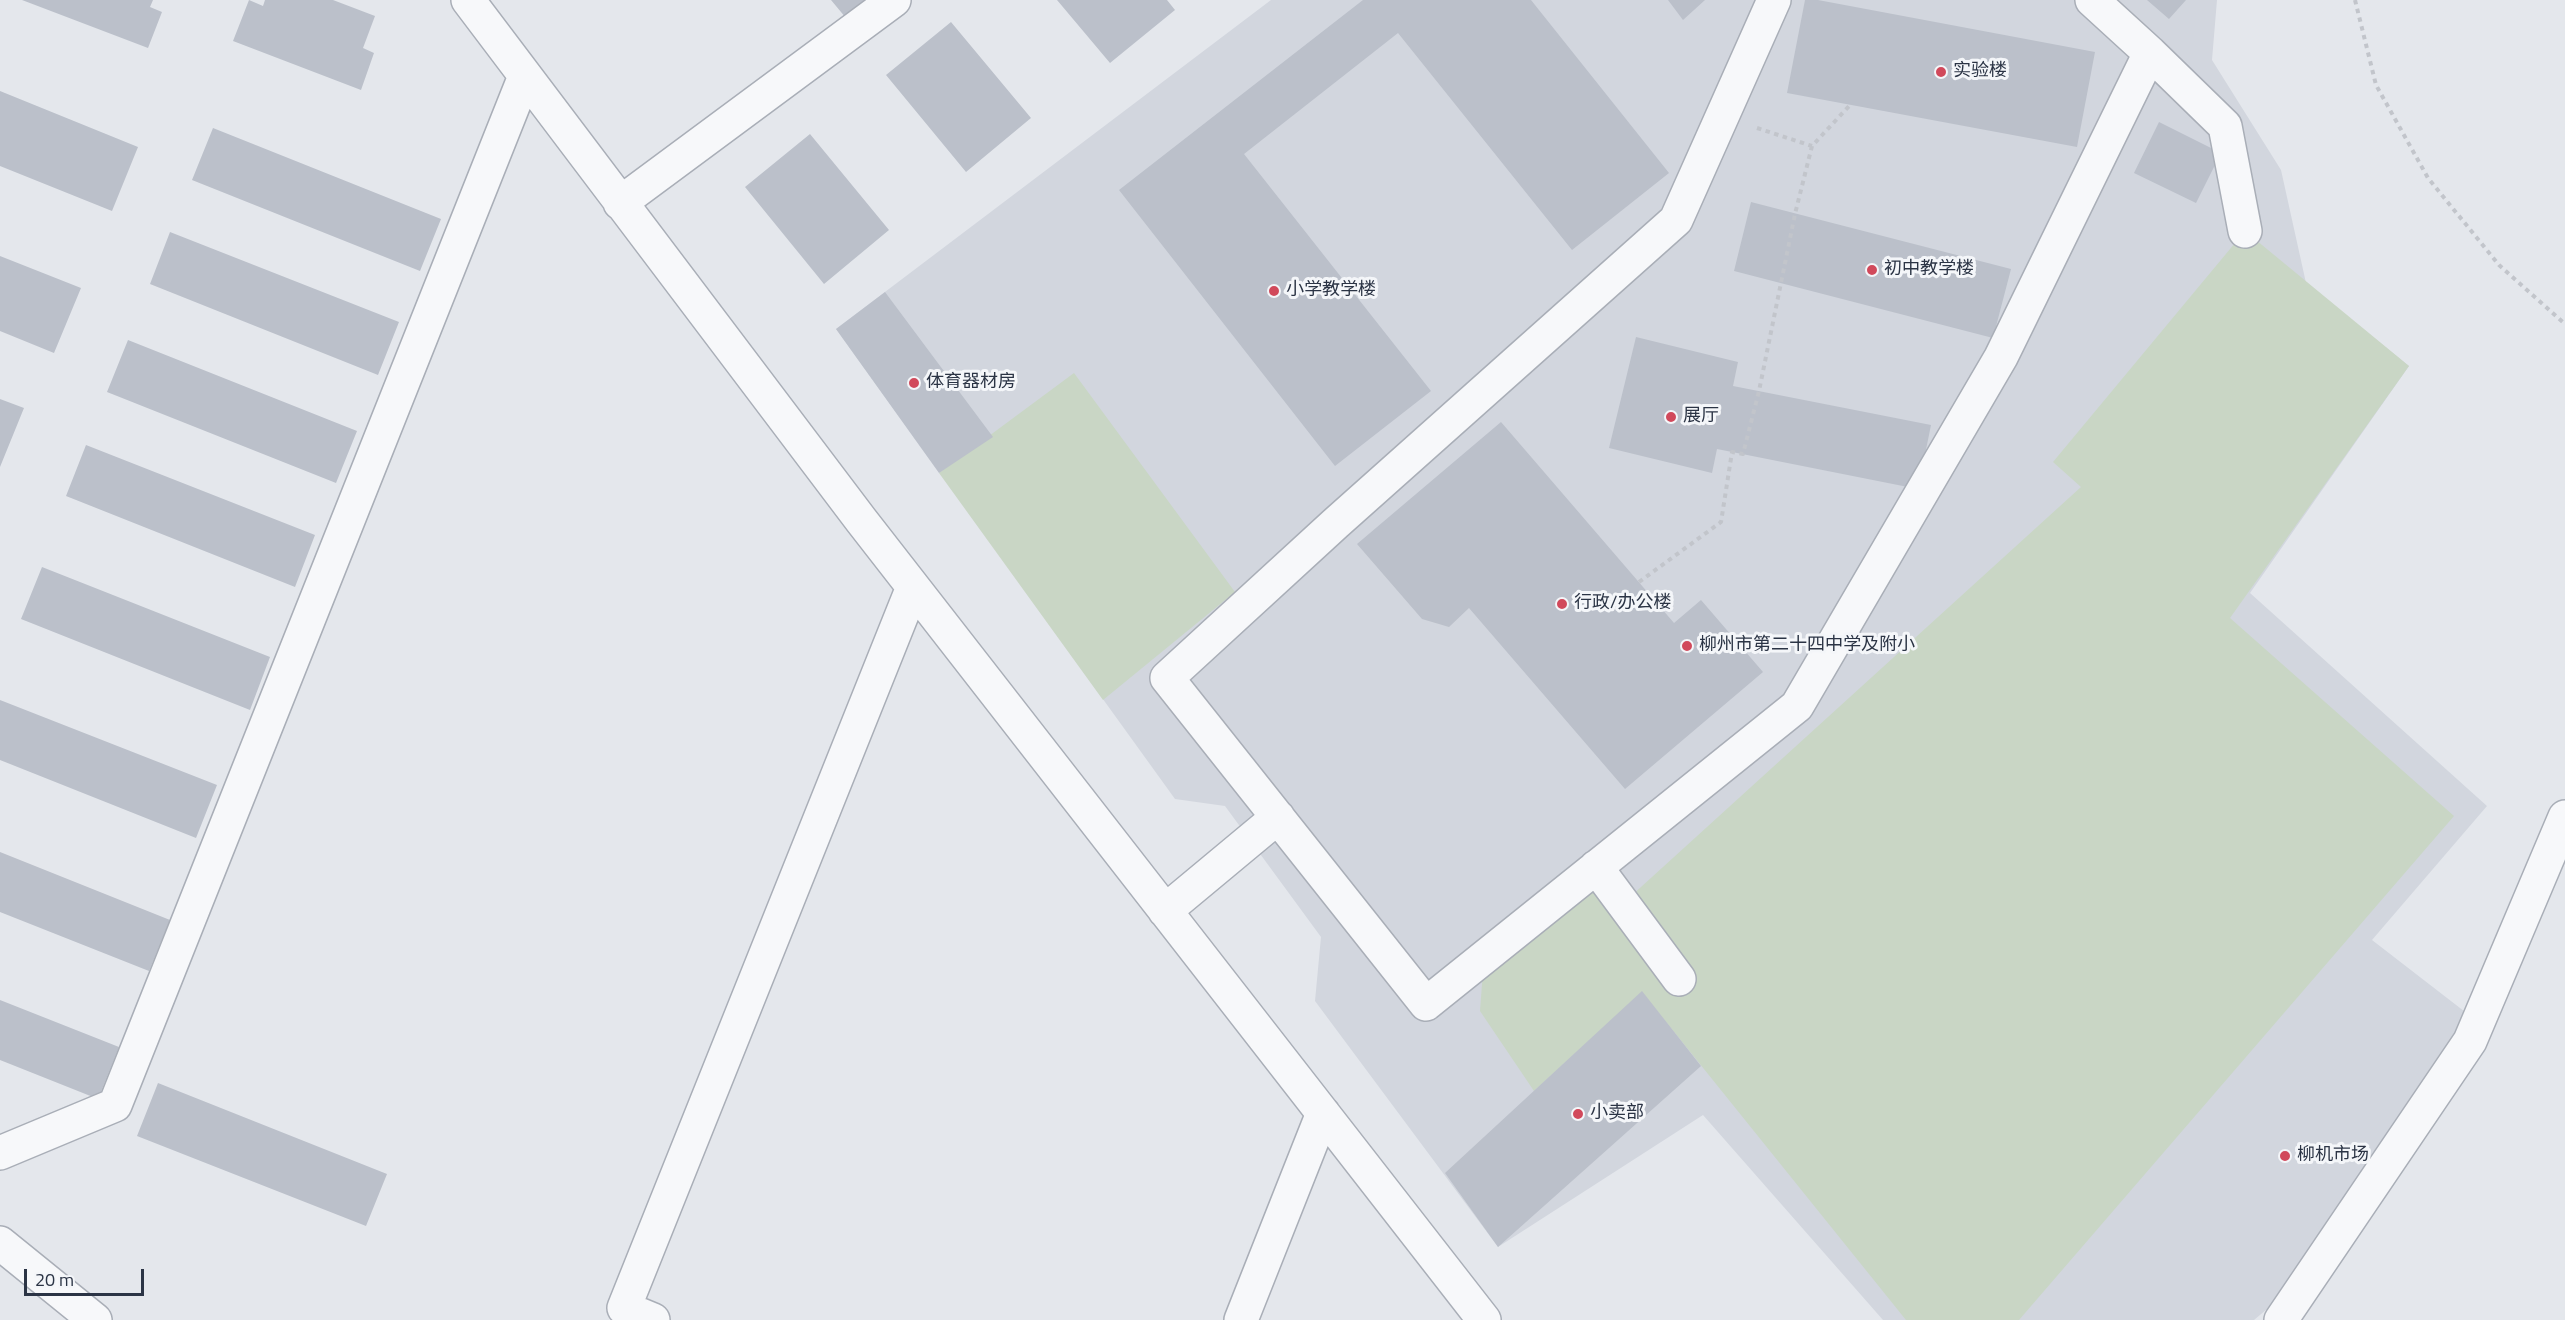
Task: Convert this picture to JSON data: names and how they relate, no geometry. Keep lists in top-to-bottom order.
{
  "places": [
    "实验楼",
    "初中教学楼",
    "小学教学楼",
    "体育器材房",
    "展厅",
    "行政/办公楼",
    "柳州市第二十四中学及附小",
    "小卖部",
    "柳机市场"
  ],
  "scale_bar": "20 m"
}
